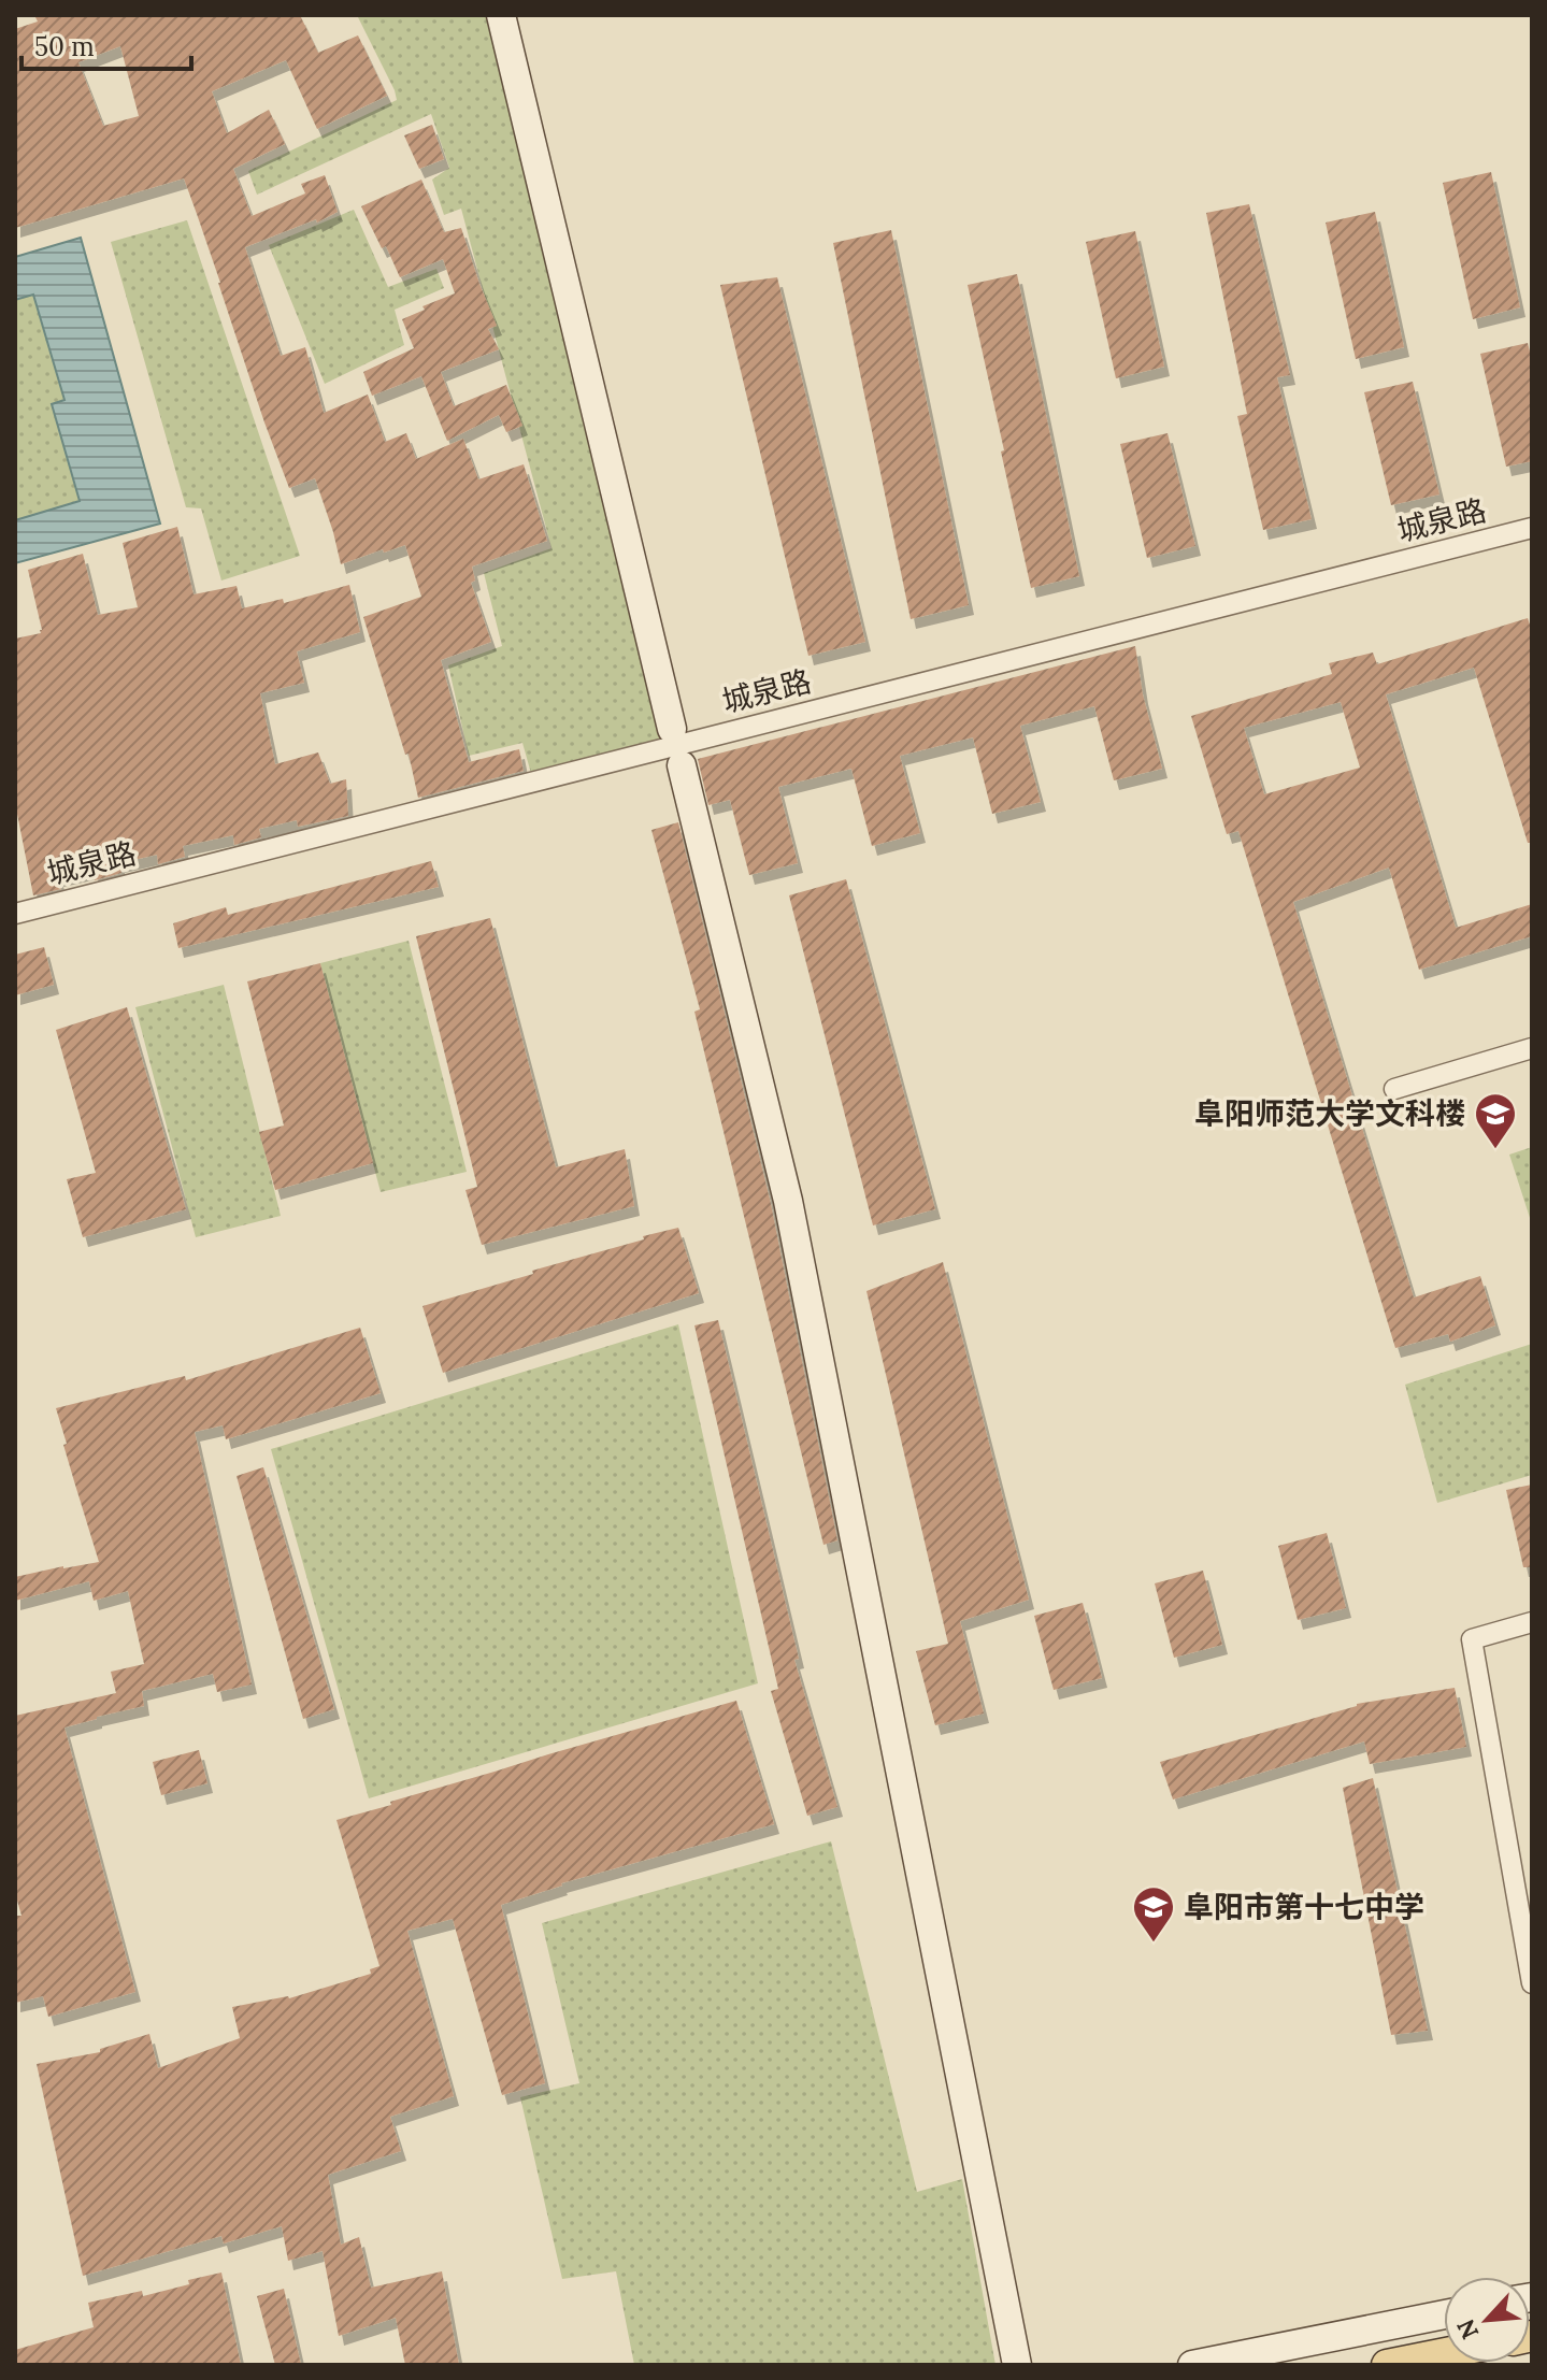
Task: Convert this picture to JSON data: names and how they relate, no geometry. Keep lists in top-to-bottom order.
{
  "streets": {
    "street": ["城泉路"]
  },
  "places": {
    "school or university": ["阜阳师范大学文科楼", "阜阳市第十七中学"]
  },
  "scale_bar": "50 m",
  "north": "bottom left"
}
